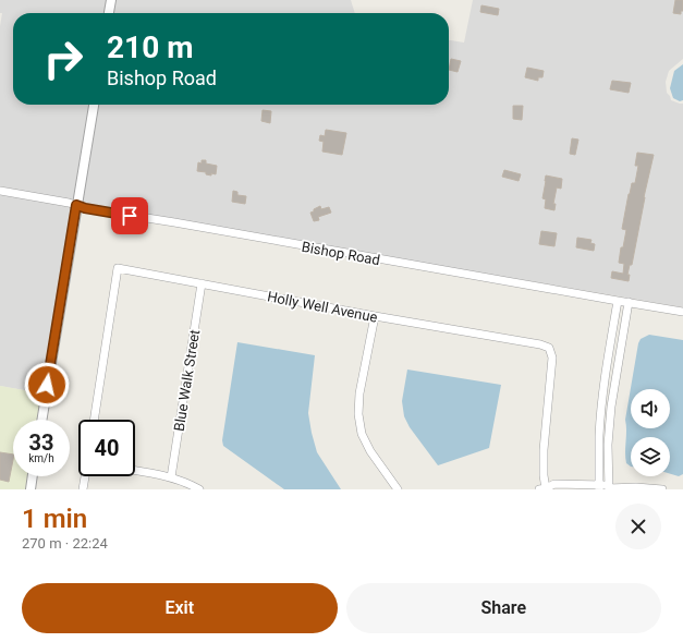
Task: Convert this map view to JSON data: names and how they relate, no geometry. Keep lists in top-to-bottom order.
{
  "streets": {
    "street": ["Bishop Road", "Holly Well Avenue", "Blue Walk Street"]
  },
  "crossings": [
    ["Holly Well Avenue", "Blue Walk Street"]
  ],
  "page": {
    "turn": ["210 m", "Bishop Road"],
    "speed": "33 km/h",
    "limit": "40",
    "heading": ["1 min", "270 m · 22:24"],
    "buttons": ["Exit", "Share"]
  }
}
